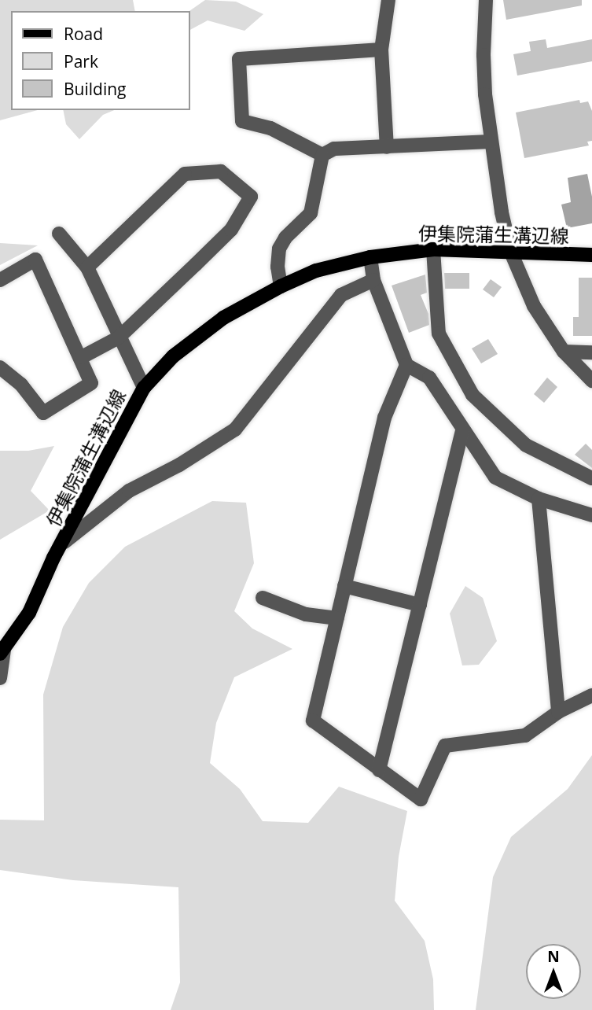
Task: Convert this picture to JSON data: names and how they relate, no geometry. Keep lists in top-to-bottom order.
{
  "streets": {
    "main road": ["伊集院蒲生溝辺線"]
  },
  "legend": ["Road", "Park", "Building"],
  "north": "top"
}
